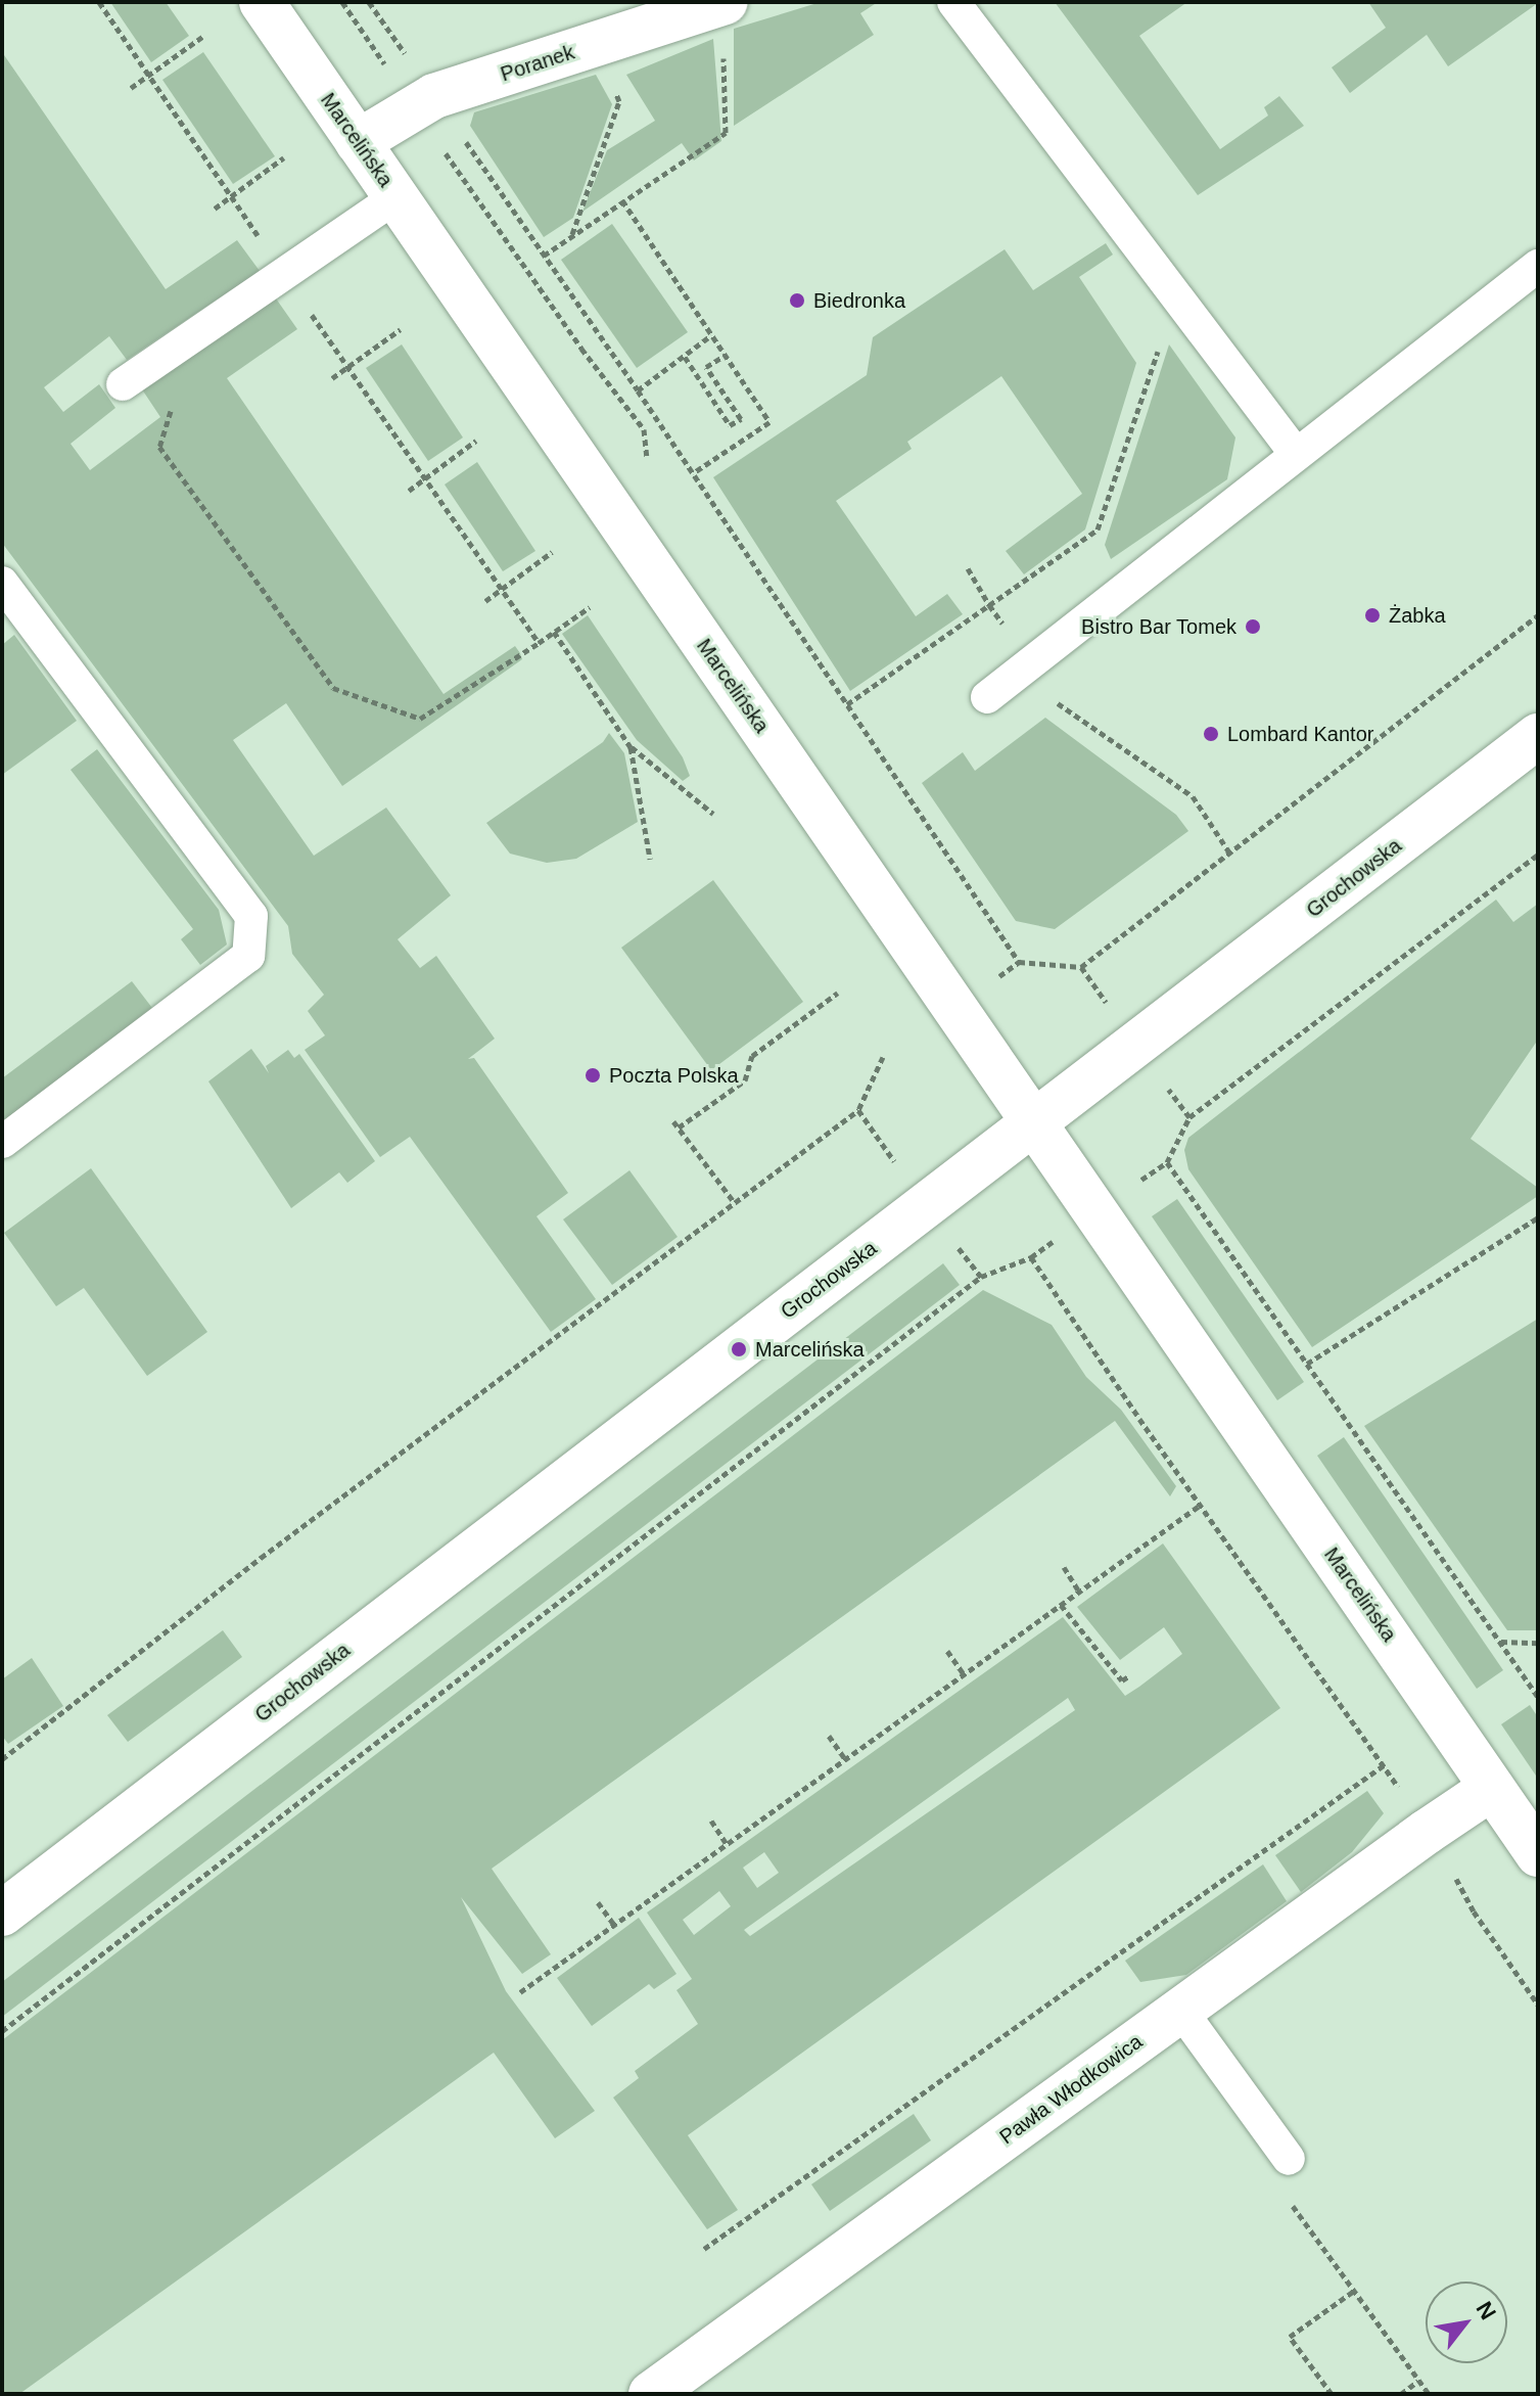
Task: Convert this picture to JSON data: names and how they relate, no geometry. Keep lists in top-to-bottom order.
{
  "streets": {
    "street": [
      "Poranek",
      "Marcelińska",
      "Grochowska",
      "Pawła Włodkowica"
    ]
  },
  "crossings": [
    ["Poranek", "Marcelińska"],
    ["Marcelińska", "Grochowska"],
    ["Marcelińska", "Pawła Włodkowica"]
  ],
  "places": [
    "Biedronka",
    "Żabka",
    "Bistro Bar Tomek",
    "Lombard Kantor",
    "Poczta Polska",
    "Marcelińska"
  ],
  "north": "top right"
}
